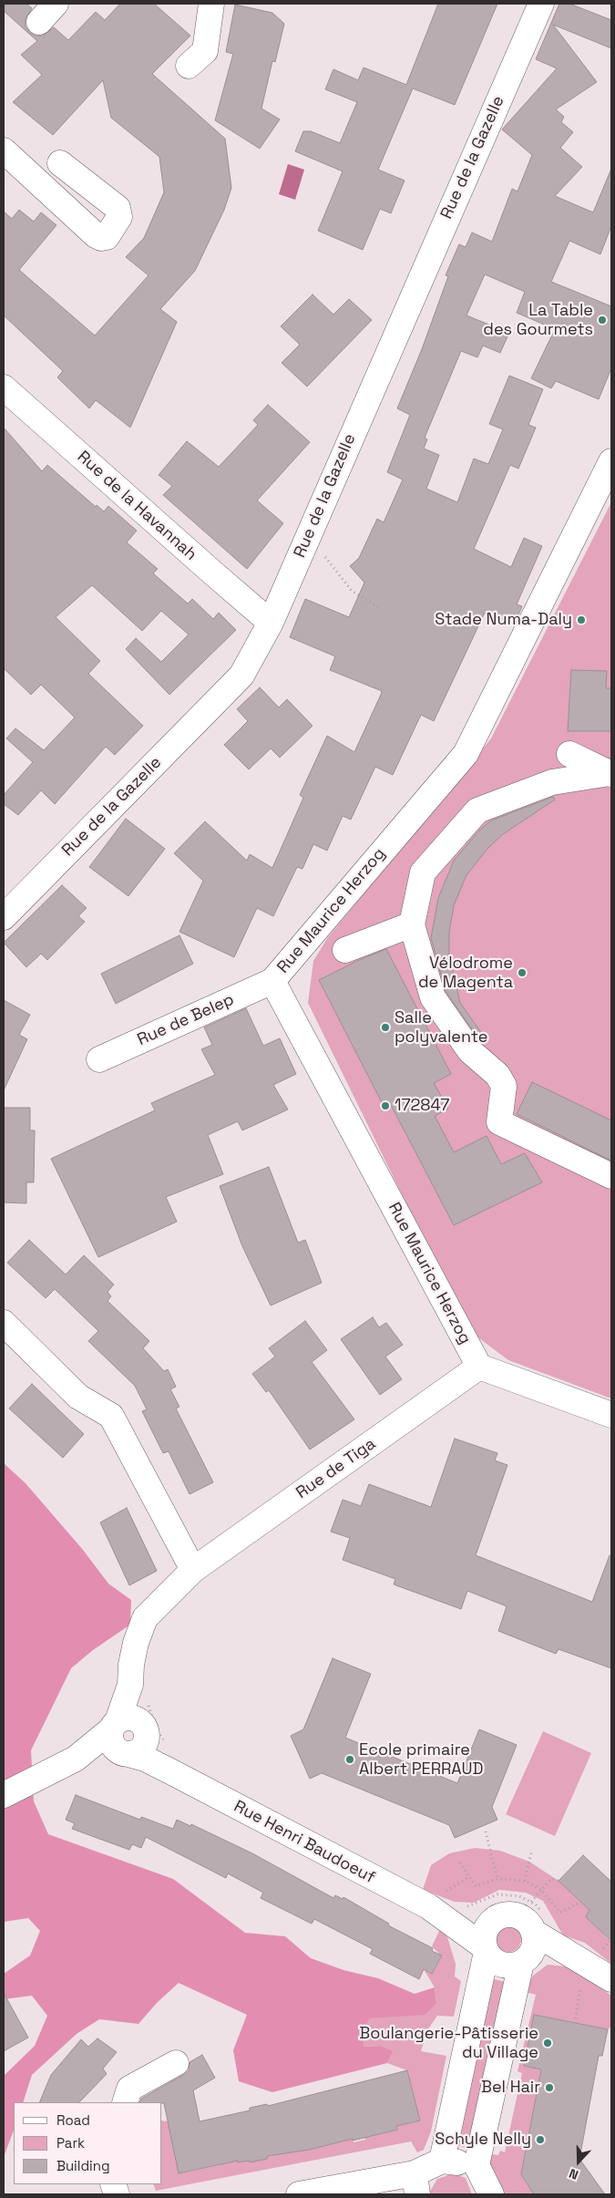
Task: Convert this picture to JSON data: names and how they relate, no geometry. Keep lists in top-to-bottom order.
{
  "streets": {
    "street": [
      "Rue de la Gazelle",
      "Rue de la Havannah",
      "Rue Maurice Herzog",
      "Rue de Belep",
      "Rue de Tiga",
      "Rue Henri Baudoeuf"
    ]
  },
  "crossings": [
    ["Rue de la Gazelle", "Rue de la Havannah"],
    ["Rue Maurice Herzog", "Rue de Belep"],
    ["Rue Maurice Herzog", "Rue de Tiga"],
    ["Rue de Tiga", "Rue Henri Baudoeuf"]
  ],
  "places": [
    "La Table des Gourmets",
    "Stade Numa-Daly",
    "Vélodrome de Magenta",
    "Salle polyvalente",
    "172847",
    "Ecole primaire Albert PERRAUD",
    "Boulangerie-Pâtisserie du Village",
    "Bel Hair",
    "Schyle Nelly"
  ],
  "legend": ["Road", "Park", "Building"],
  "north": "bottom"
}
